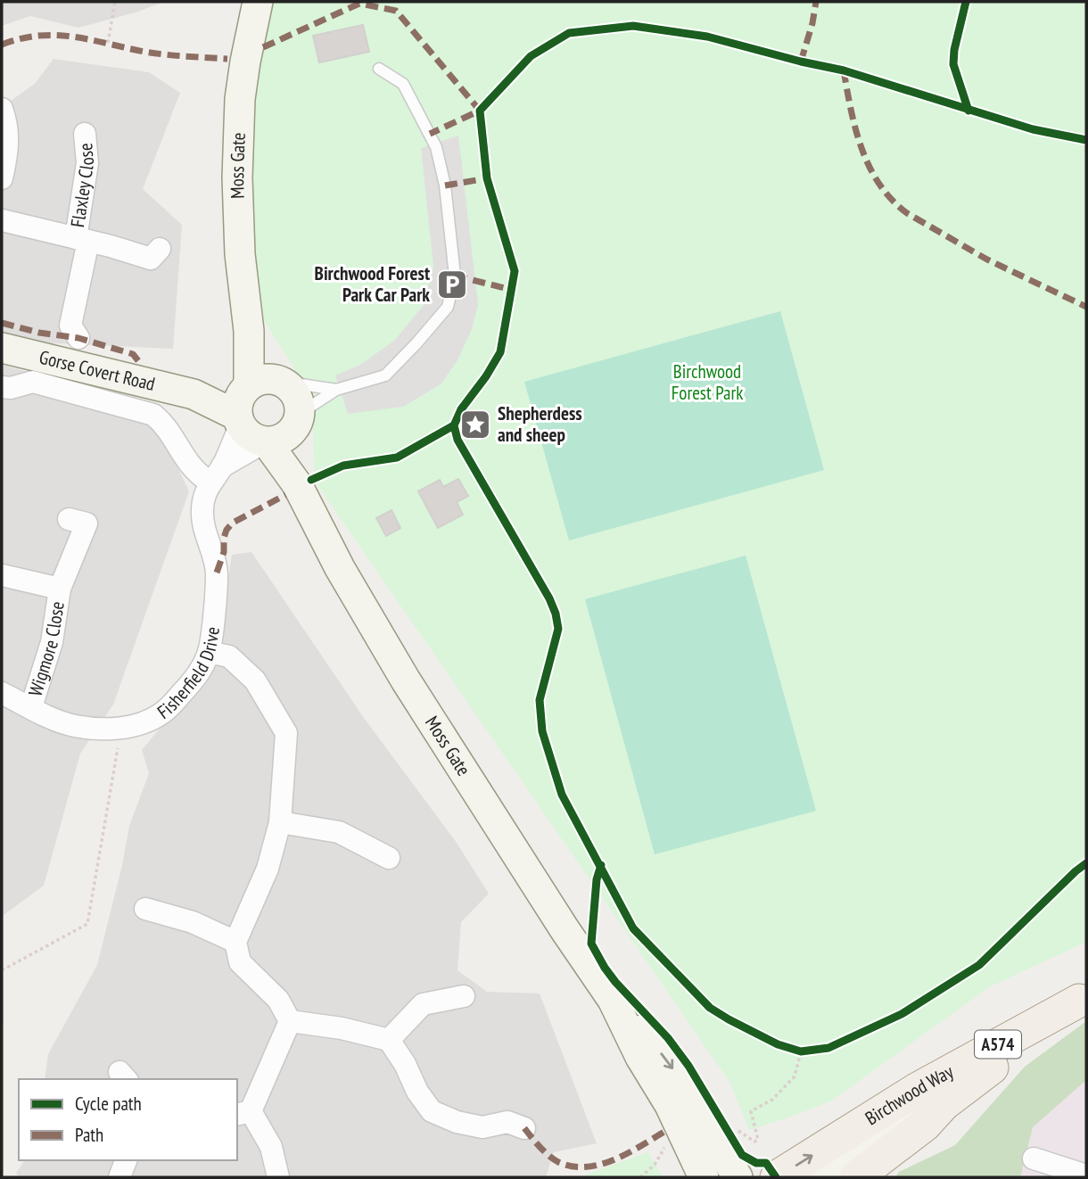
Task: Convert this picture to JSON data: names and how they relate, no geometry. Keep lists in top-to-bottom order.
{
  "streets": {
    "main road": ["A574", "Birchwood Way"],
    "street": [
      "Moss Gate",
      "Flaxley Close",
      "Gorse Covert Road",
      "Wigmore Close",
      "Fisherfield Drive"
    ]
  },
  "crossings": [
    ["Moss Gate", "Gorse Covert Road"],
    ["Moss Gate", "Fisherfield Drive"],
    ["Gorse Covert Road", "Fisherfield Drive"],
    ["Wigmore Close", "Fisherfield Drive"],
    ["A574", "Birchwood Way"]
  ],
  "parks": ["Birchwood Forest Park"],
  "places": {
    "parking": ["Birchwood Forest Park Car Park"],
    "place": ["Shepherdess and sheep"]
  },
  "legend": ["Cycle path", "Path"]
}
